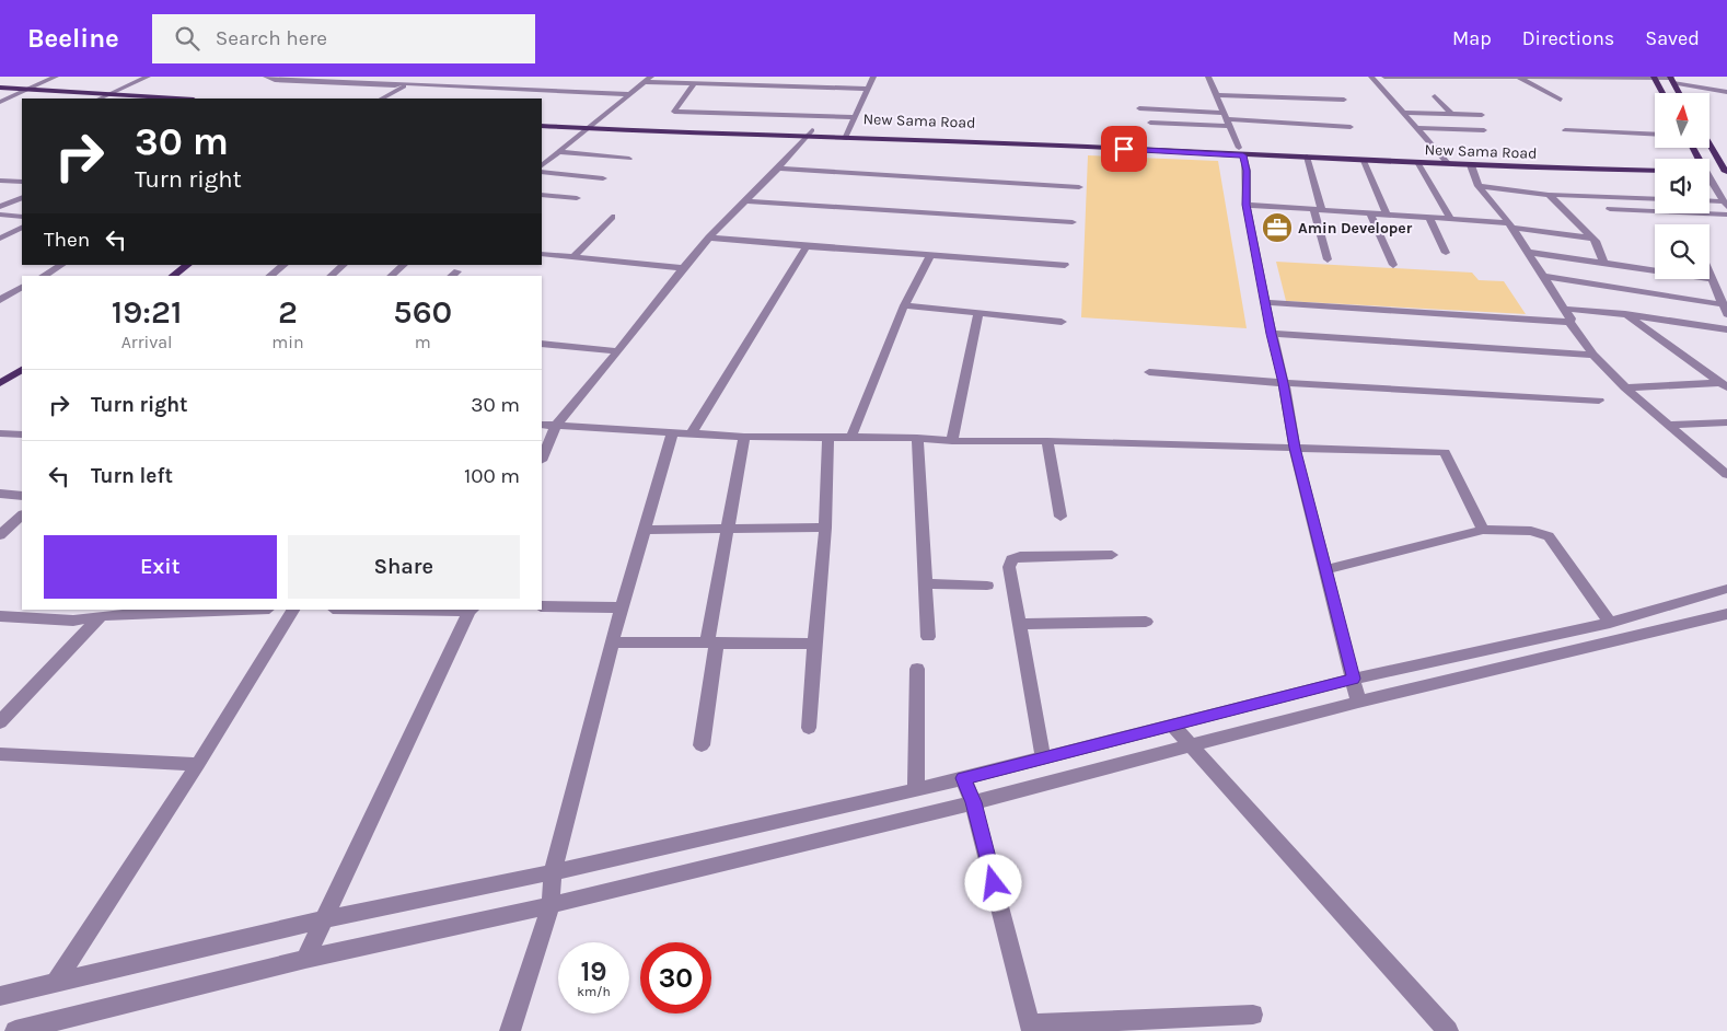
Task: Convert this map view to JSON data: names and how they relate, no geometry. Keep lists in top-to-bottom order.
{
  "streets": {
    "main road": ["New Sama Road"]
  },
  "places": {
    "office": ["Amin Developer"]
  },
  "north": "top",
  "page": {
    "header": "Beeline",
    "search": "Search here",
    "nav": ["Map", "Directions", "Saved"],
    "turn": ["30 m", "Turn right"],
    "then": "Then",
    "eta": [
      "19:21",
      "Arrival",
      "2",
      "min",
      "560",
      "m"
    ],
    "list": [
      {
        "name": "Turn right",
        "value": "30 m"
      },
      {
        "name": "Turn left",
        "value": "100 m"
      }
    ],
    "buttons": ["Exit", "Share"],
    "speed": "19 km/h",
    "limit": "30"
  }
}
